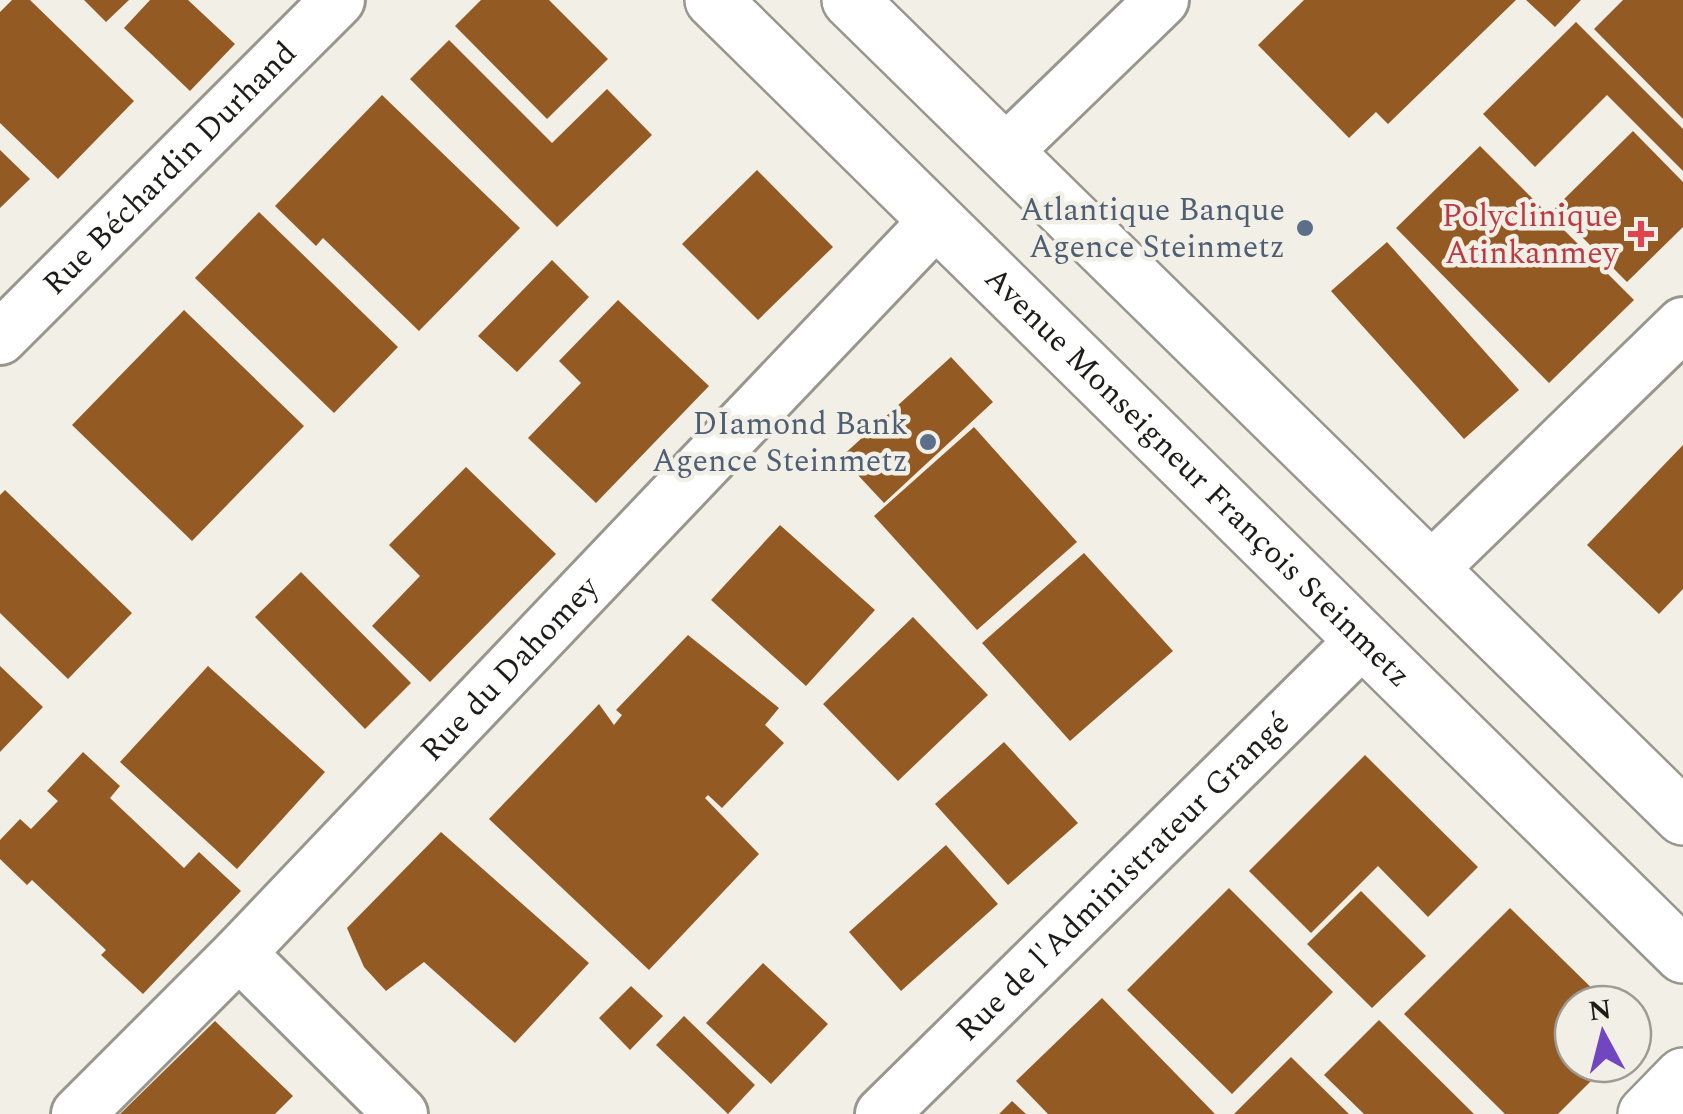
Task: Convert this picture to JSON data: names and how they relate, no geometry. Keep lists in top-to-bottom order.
{
  "streets": {
    "main road": ["Avenue Monseigneur François Steinmetz"],
    "street": ["Rue Béchardin Durhand", "Rue du Dahomey", "Rue de l'Administrateur Grangé"]
  },
  "crossings": [
    ["Avenue Monseigneur François Steinmetz", "Rue du Dahomey"],
    ["Avenue Monseigneur François Steinmetz", "Rue de l'Administrateur Grangé"]
  ],
  "places": {
    "other": ["Atlantique Banque Agence Steinmetz", "DIamond Bank Agence Steinmetz"],
    "health": ["Polyclinique Atinkanmey"]
  },
  "north": "top"
}
